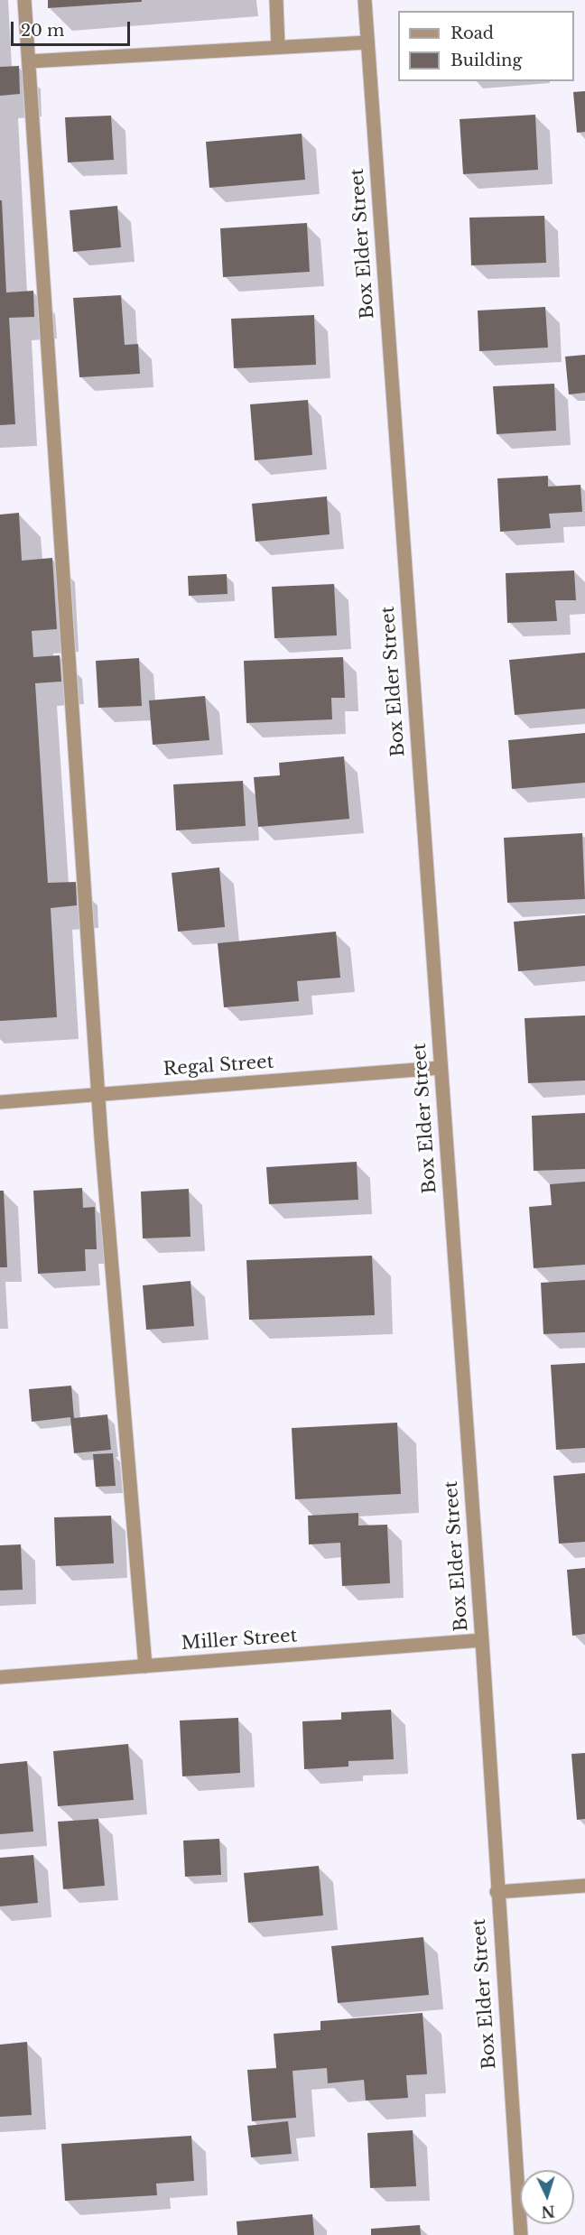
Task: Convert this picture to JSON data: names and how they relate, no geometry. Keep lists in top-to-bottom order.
{
  "streets": {
    "street": ["Box Elder Street", "Regal Street", "Miller Street"]
  },
  "crossings": [
    ["Box Elder Street", "Regal Street"],
    ["Box Elder Street", "Miller Street"]
  ],
  "legend": ["Road", "Building"],
  "scale_bar": "20 m",
  "north": "bottom"
}
